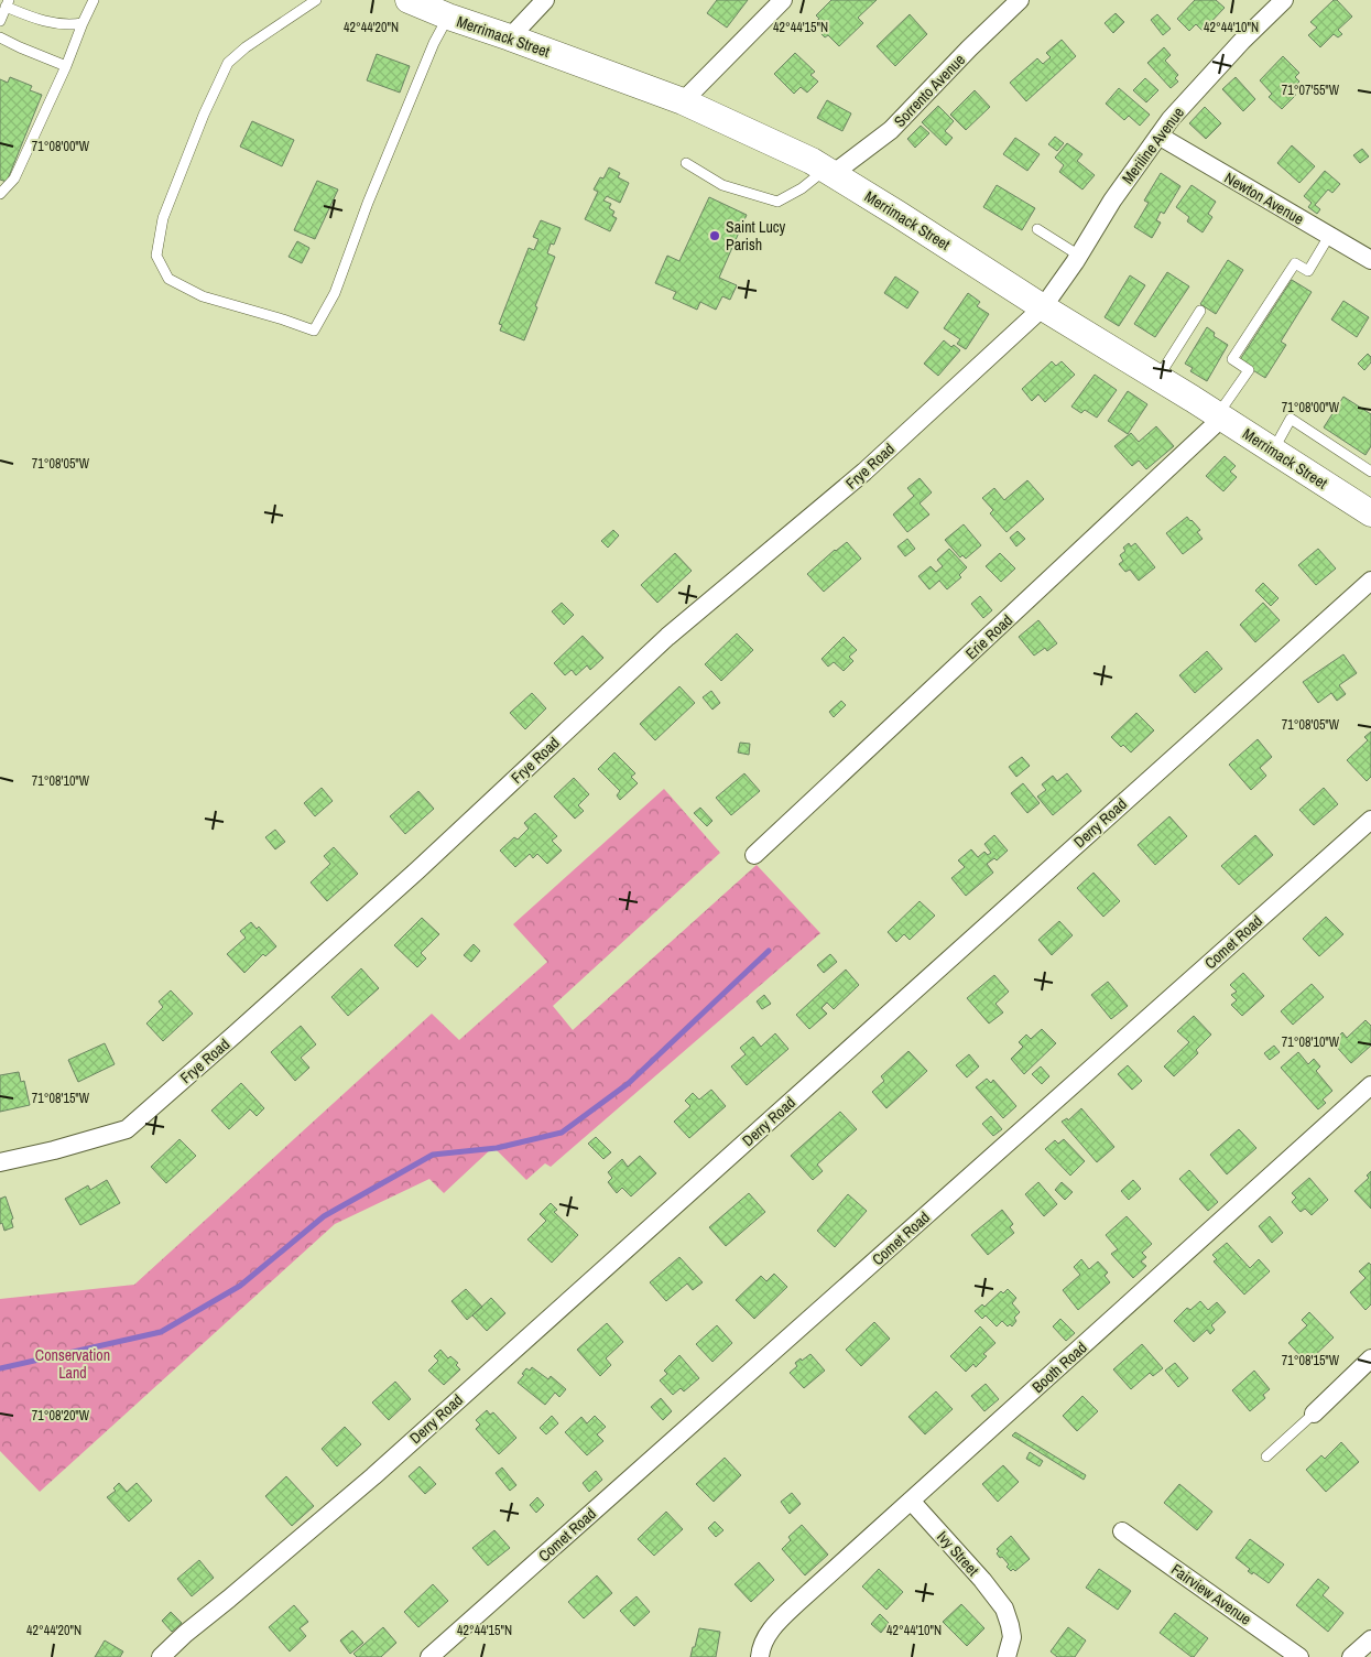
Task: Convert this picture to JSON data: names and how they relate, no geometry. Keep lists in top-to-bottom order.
{
  "streets": {
    "main road": ["Merrimack Street"],
    "street": [
      "Sorrento Avenue",
      "Meriline Avenue",
      "Newton Avenue",
      "Frye Road",
      "Erie Road",
      "Derry Road",
      "Comet Road",
      "Booth Road",
      "Ivy Street",
      "Fairview Avenue"
    ]
  },
  "crossings": [
    ["Merrimack Street", "Sorrento Avenue"],
    ["Merrimack Street", "Meriline Avenue"],
    ["Merrimack Street", "Frye Road"],
    ["Merrimack Street", "Erie Road"],
    ["Meriline Avenue", "Newton Avenue"],
    ["Meriline Avenue", "Frye Road"],
    ["Booth Road", "Ivy Street"]
  ],
  "parks": ["Conservation Land"],
  "places": ["Saint Lucy Parish"],
  "coordinates": [
    "42°44'20\"N",
    "42°44'15\"N",
    "42°44'10\"N",
    "71°07'55\"W",
    "71°08'00\"W",
    "71°08'05\"W",
    "71°08'10\"W",
    "71°08'15\"W",
    "71°08'20\"W"
  ]
}
